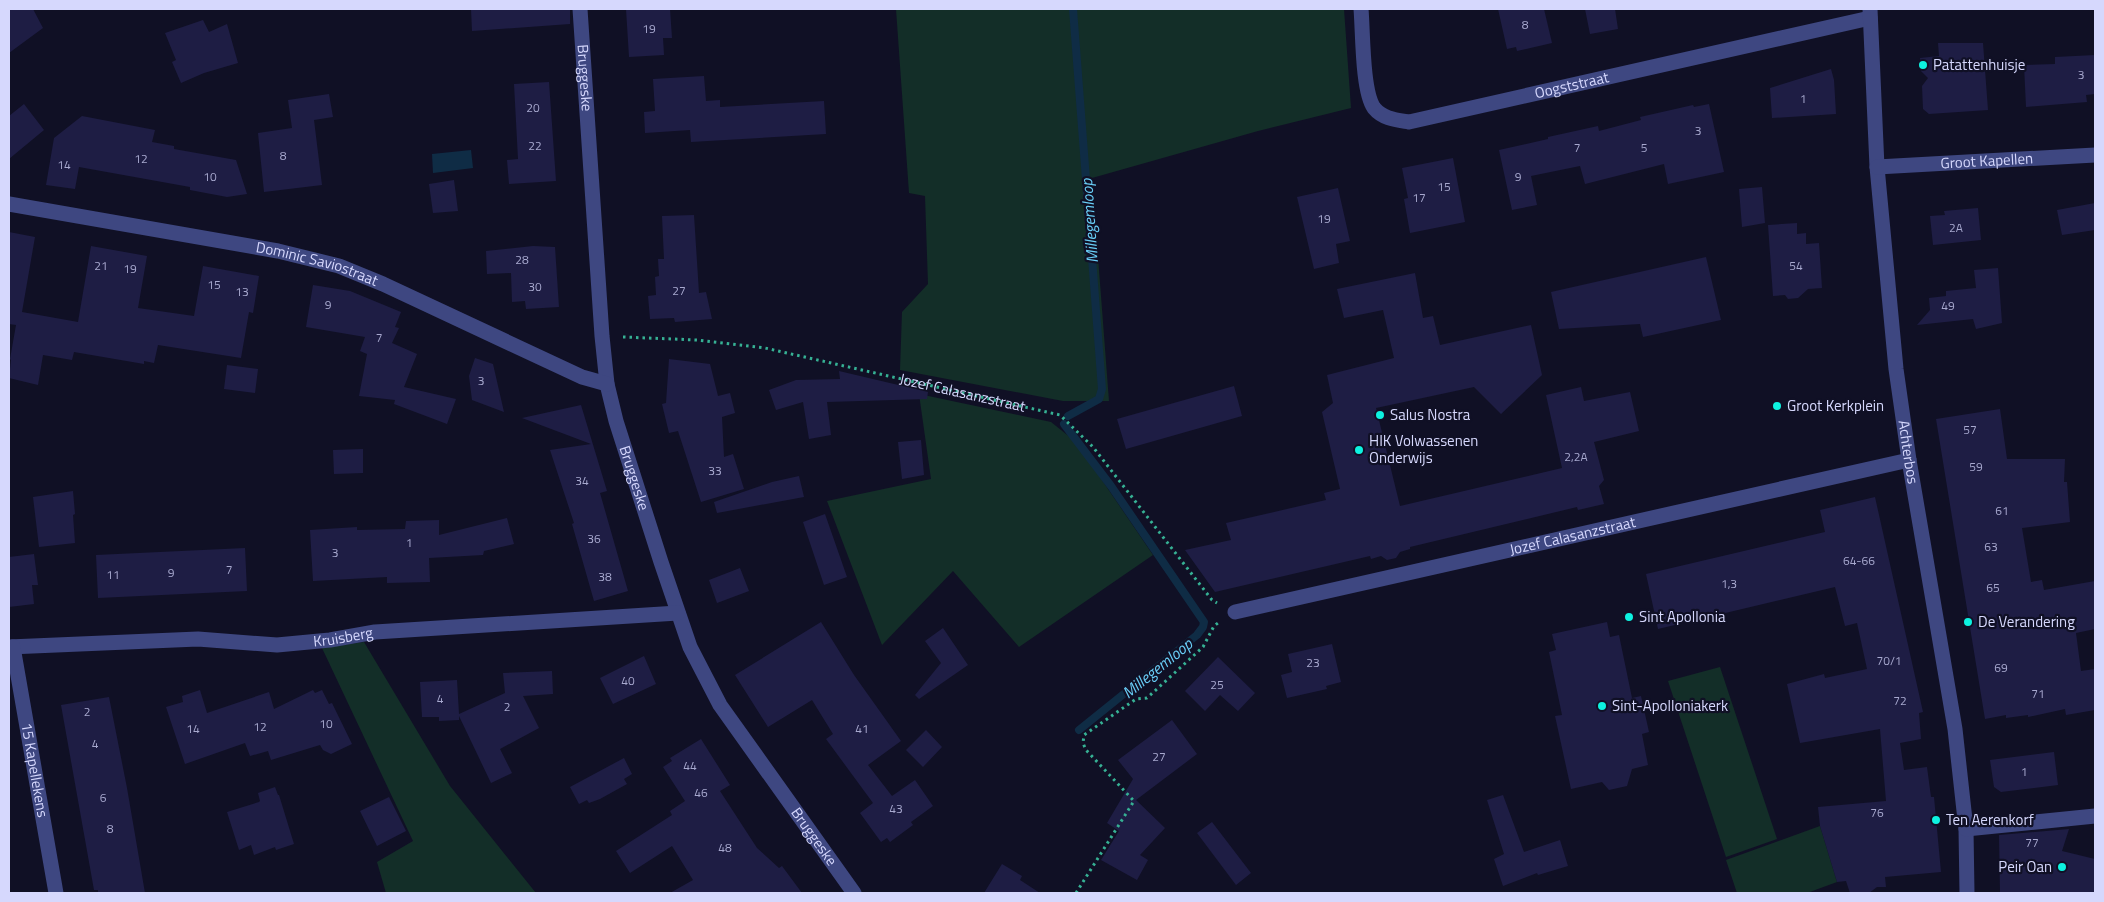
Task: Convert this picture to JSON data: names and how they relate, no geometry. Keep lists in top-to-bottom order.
{
  "streets": {
    "street": [
      "Bruggeske",
      "Oogststraat",
      "Groot Kapellen",
      "Dominic Saviostraat",
      "Jozef Calasanzstraat",
      "Achterbos",
      "Kruisberg",
      "15 Kapellekens"
    ]
  },
  "crossings": [
    ["Bruggeske", "Dominic Saviostraat"],
    ["Bruggeske", "Jozef Calasanzstraat"],
    ["Bruggeske", "Kruisberg"],
    ["Oogststraat", "Achterbos"],
    ["Groot Kapellen", "Achterbos"],
    ["Jozef Calasanzstraat", "Achterbos"],
    ["Kruisberg", "15 Kapellekens"]
  ],
  "water": ["Millegemloop"],
  "places": [
    "Patattenhuisje",
    "Groot Kerkplein",
    "Salus Nostra",
    "HIK Volwassenen Onderwijs",
    "Sint Apollonia",
    "De Verandering",
    "Sint-Apolloniakerk",
    "Ten Aerenkorf",
    "Peir Oan"
  ],
  "house_numbers": [
    "8",
    "19",
    "3",
    "1",
    "20",
    "3",
    "22",
    "7",
    "5",
    "8",
    "12",
    "14",
    "10",
    "9",
    "15",
    "17",
    "19",
    "2A",
    "28",
    "21",
    "54",
    "19",
    "15",
    "30",
    "27",
    "13",
    "9",
    "49",
    "7",
    "3",
    "57",
    "2,2A",
    "59",
    "33",
    "34",
    "61",
    "36",
    "1",
    "63",
    "3",
    "64-66",
    "7",
    "9",
    "11",
    "38",
    "1,3",
    "65",
    "70/1",
    "23",
    "69",
    "40",
    "25",
    "71",
    "4",
    "72",
    "2",
    "2",
    "10",
    "12",
    "14",
    "41",
    "4",
    "27",
    "44",
    "1",
    "46",
    "6",
    "43",
    "76",
    "8",
    "77",
    "48"
  ]
}
